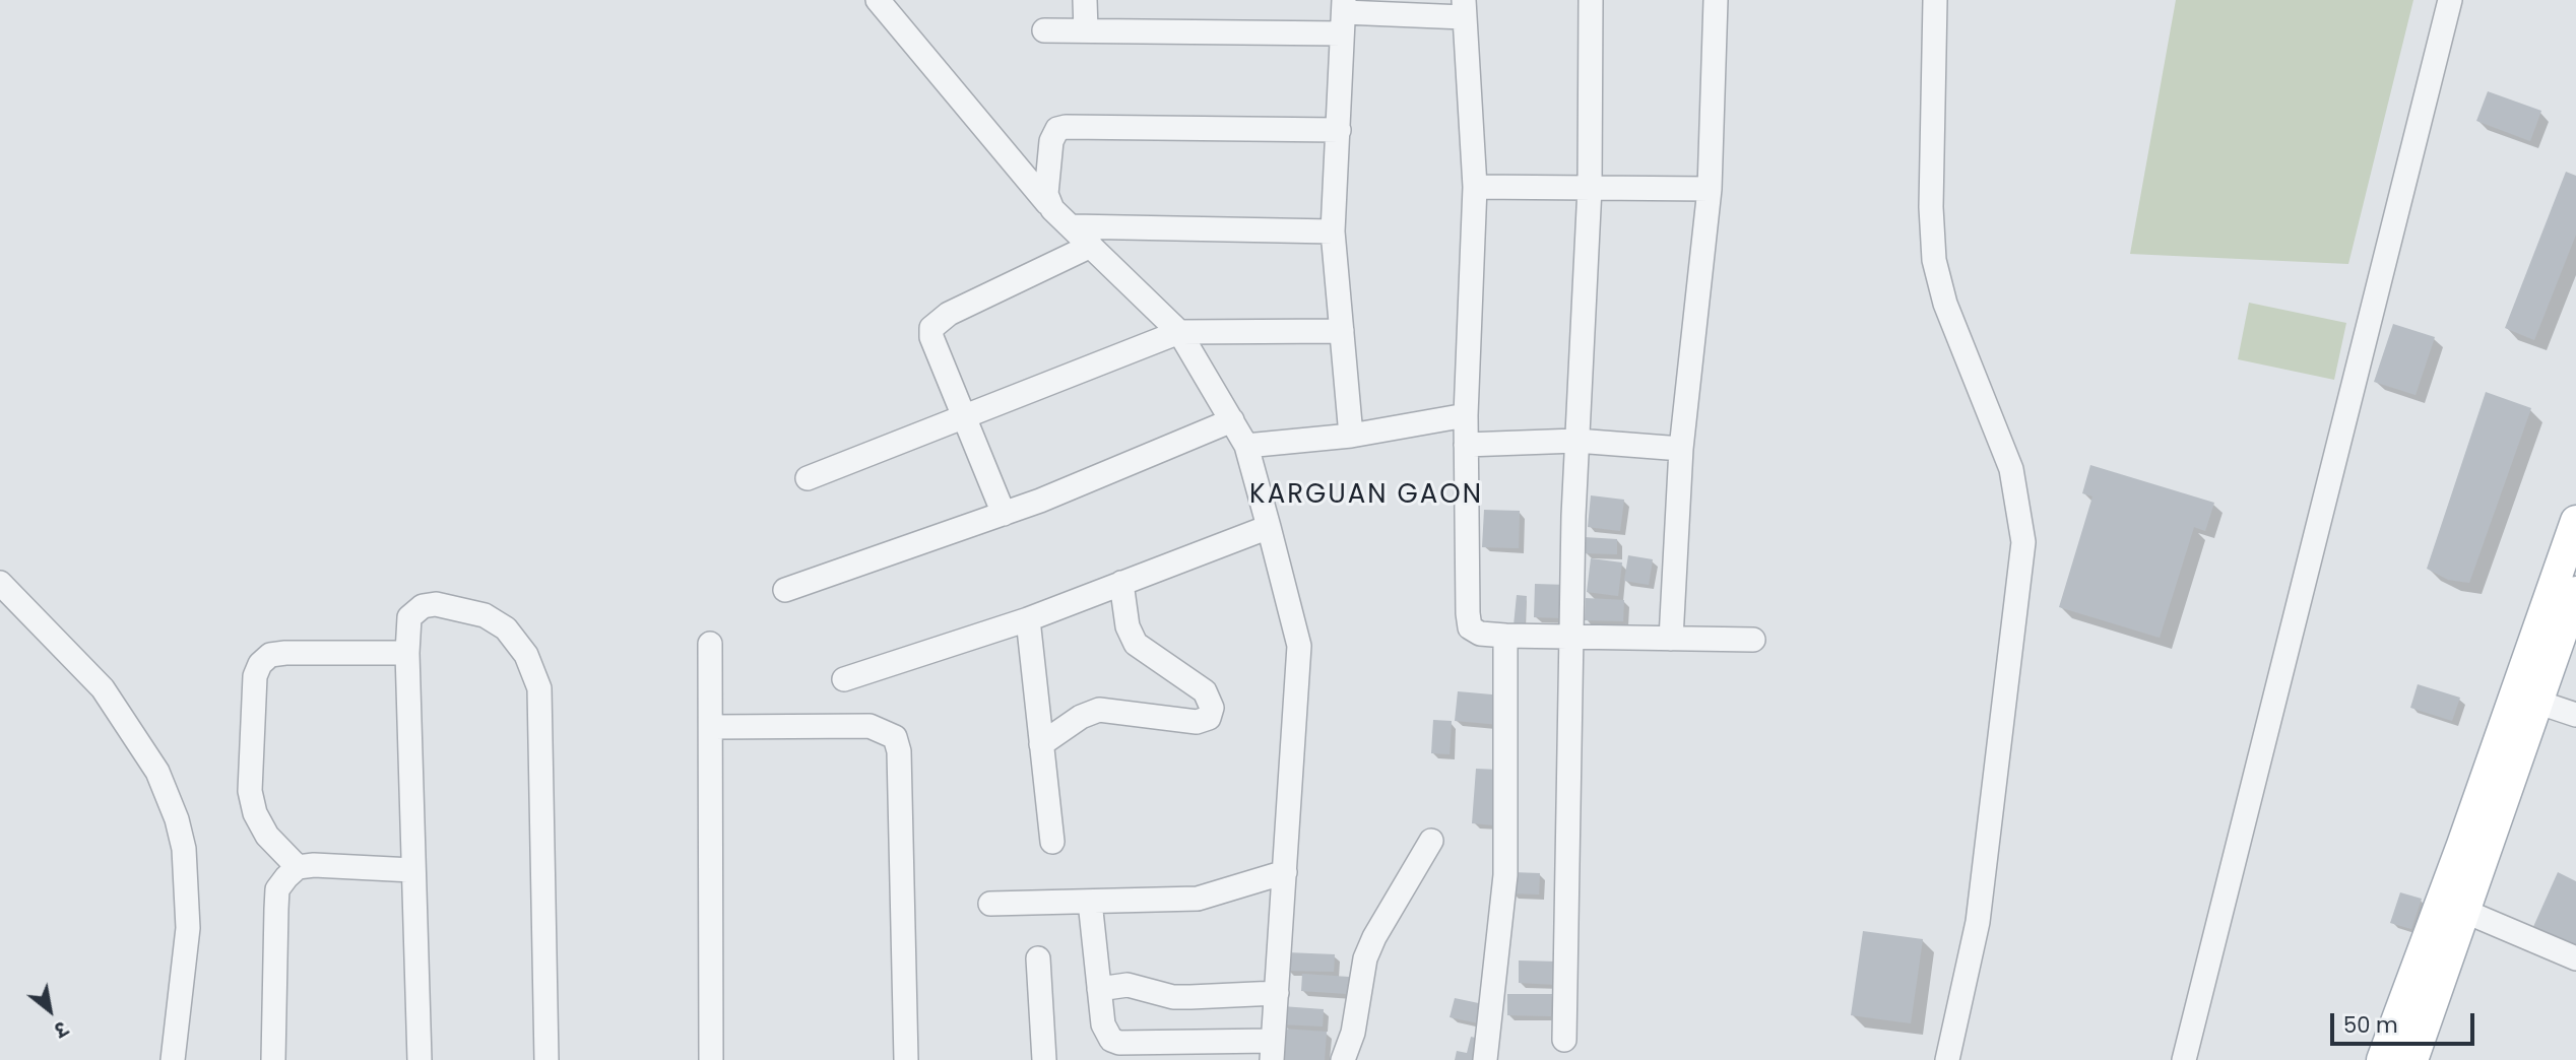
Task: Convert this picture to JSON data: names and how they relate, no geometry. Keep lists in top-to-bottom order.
{
  "districts": ["KARGUAN GAON"],
  "scale_bar": "50 m",
  "north": "bottom right"
}
